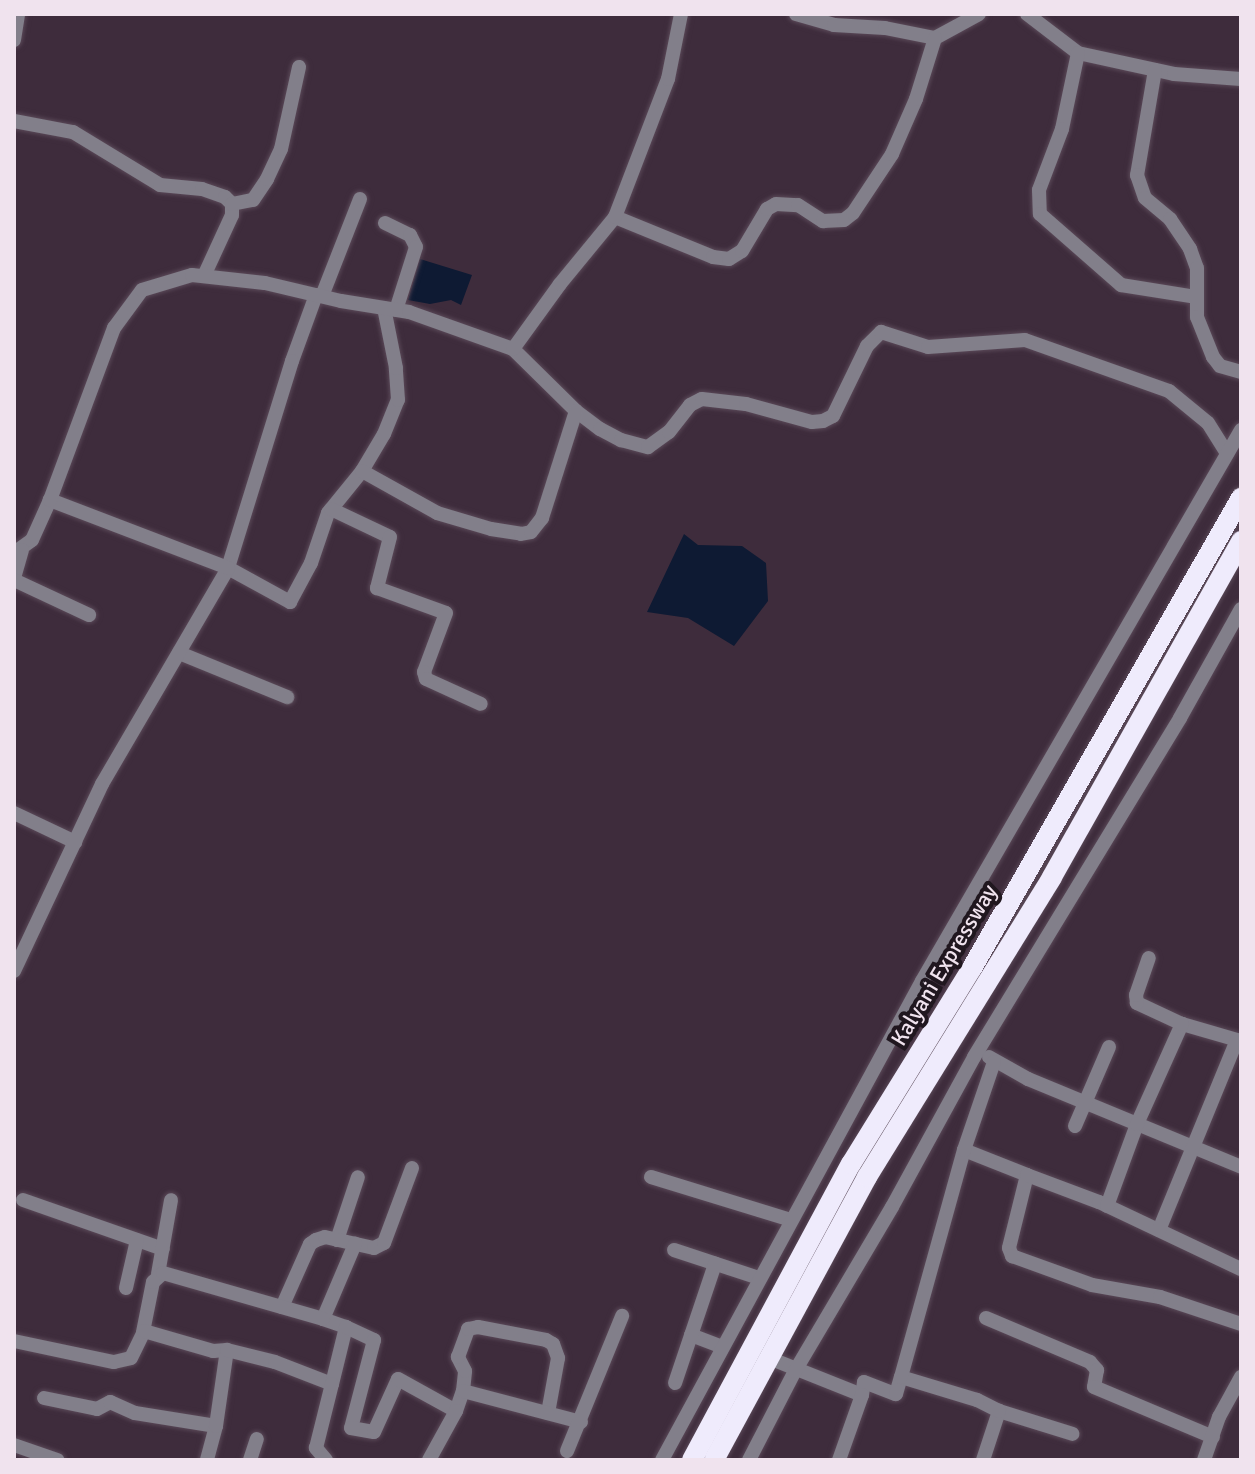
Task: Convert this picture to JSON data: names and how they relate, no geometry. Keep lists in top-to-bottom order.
{
  "streets": {
    "highway": ["Kalyani Expressway"]
  }
}
